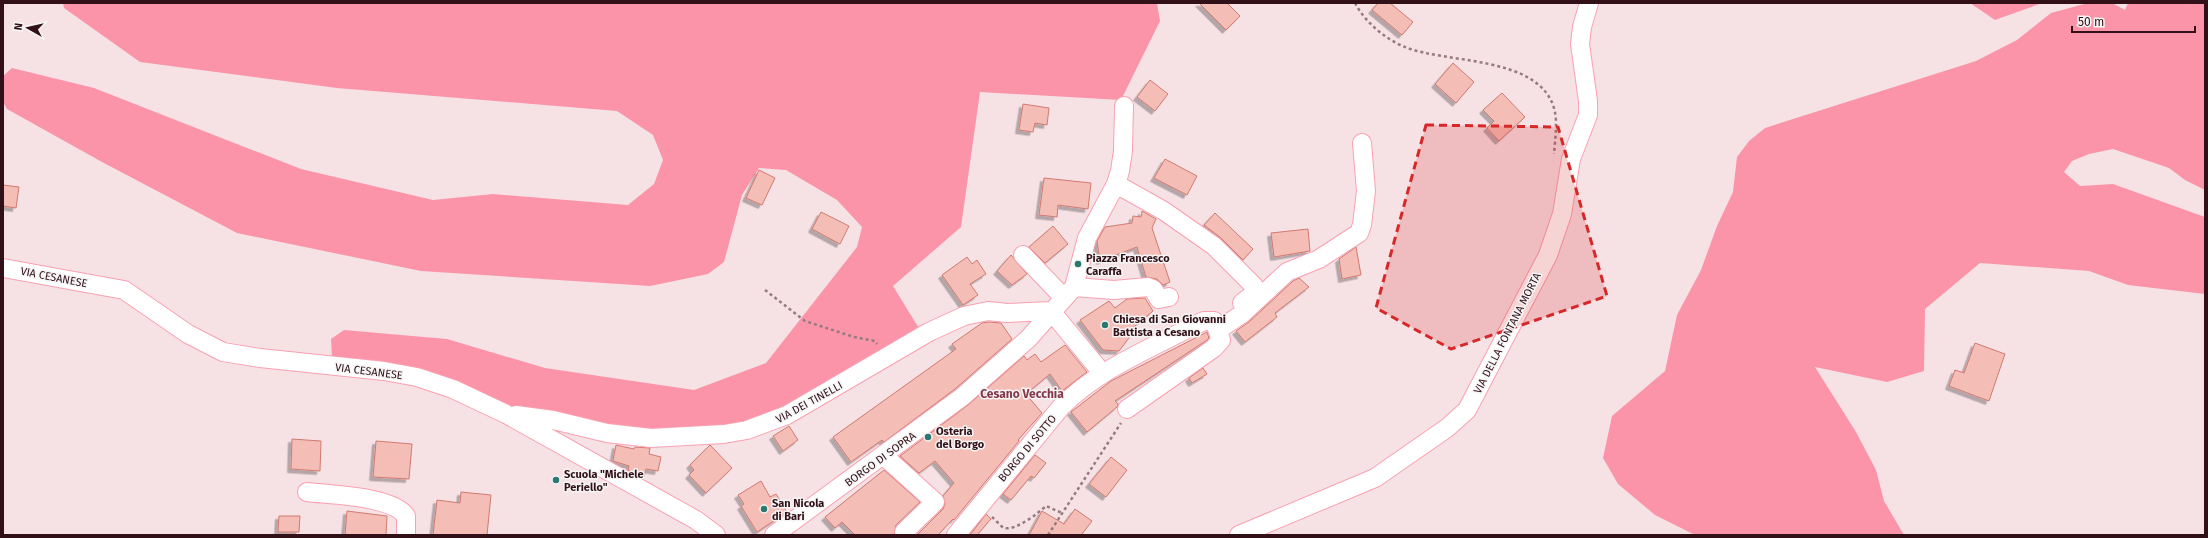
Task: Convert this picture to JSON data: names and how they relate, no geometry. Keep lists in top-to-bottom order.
{
  "streets": {
    "street": [
      "VIA CESANESE",
      "VIA DELLA FONTANA MORTA",
      "VIA DEI TINELLI",
      "BORGO DI SOTTO",
      "BORGO DI SOPRA"
    ]
  },
  "crossings": [
    ["VIA CESANESE", "VIA DEI TINELLI"],
    ["VIA DEI TINELLI", "BORGO DI SOPRA"]
  ],
  "districts": ["Cesano Vecchia"],
  "places": [
    "Piazza Francesco Caraffa",
    "Chiesa di San Giovanni Battista a Cesano",
    "Osteria del Borgo",
    "Scuola \"Michele Periello\"",
    "San Nicola di Bari"
  ],
  "scale_bar": "50 m",
  "north": "left"
}
